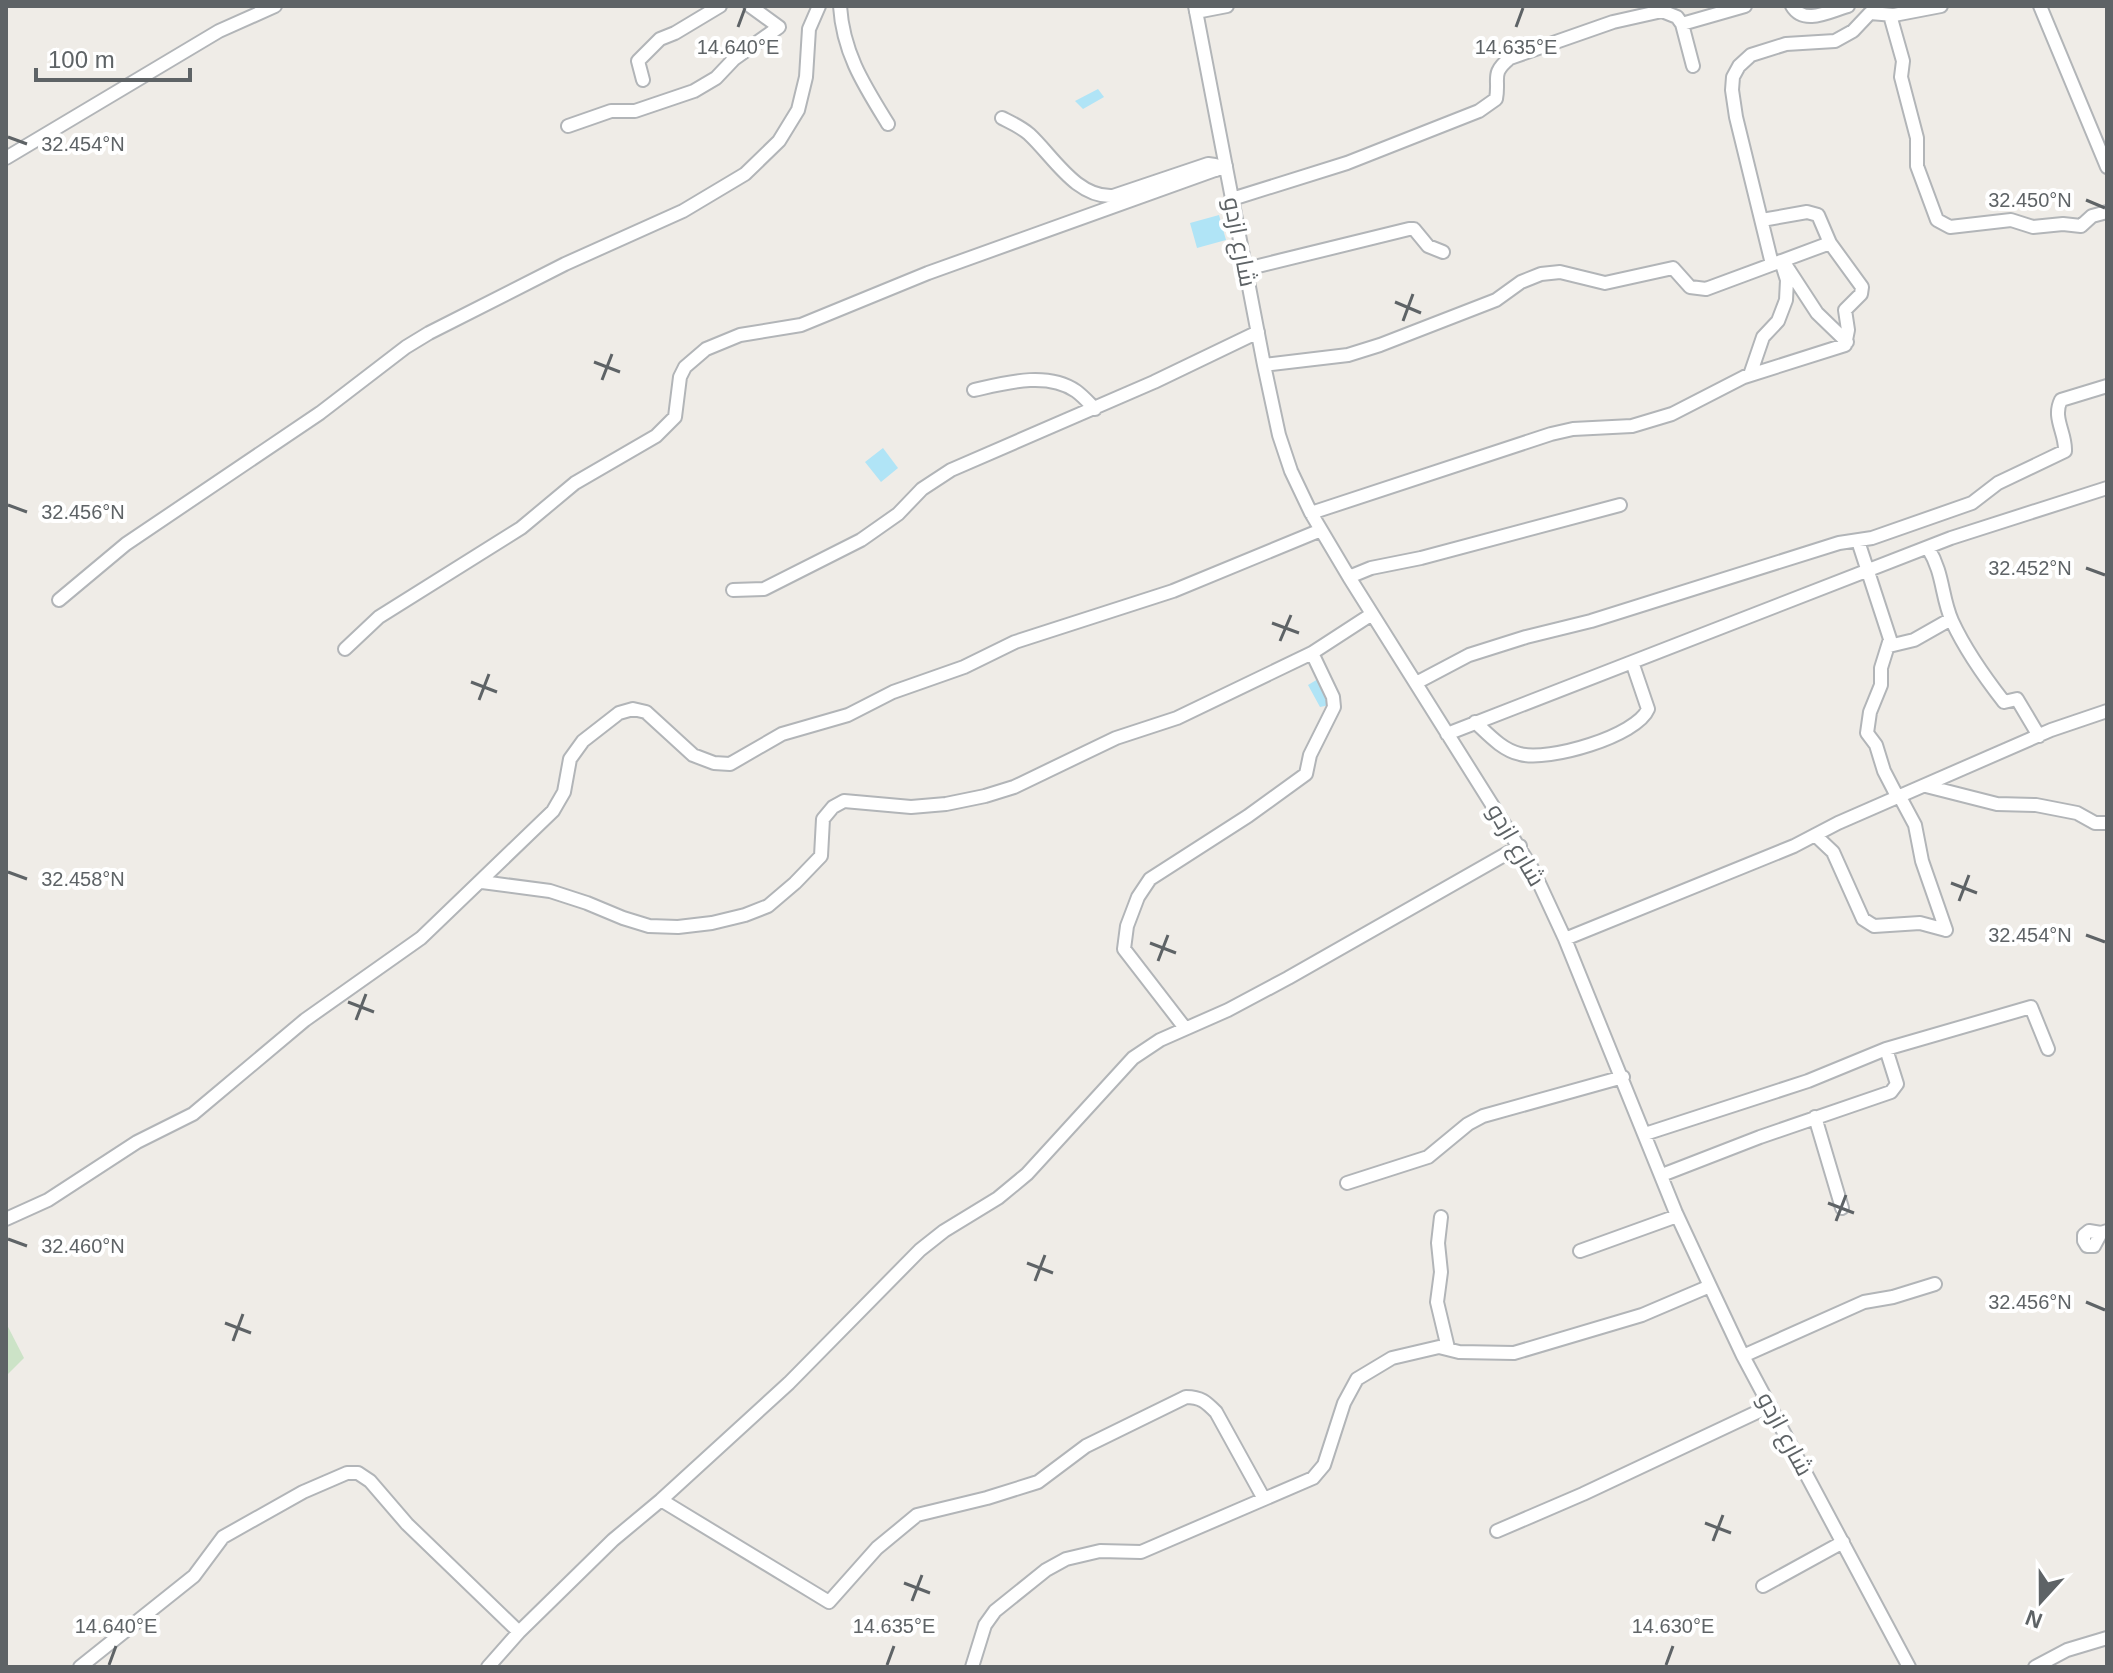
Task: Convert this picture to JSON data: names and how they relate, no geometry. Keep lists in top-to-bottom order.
{
  "streets": {
    "street": ["شارع ازدو"]
  },
  "scale_bar": "100 m",
  "north": "bottom",
  "coordinates": [
    "14.640°E",
    "14.635°E",
    "32.454°N",
    "32.450°N",
    "32.456°N",
    "32.452°N",
    "32.458°N",
    "32.460°N",
    "14.630°E"
  ]
}
